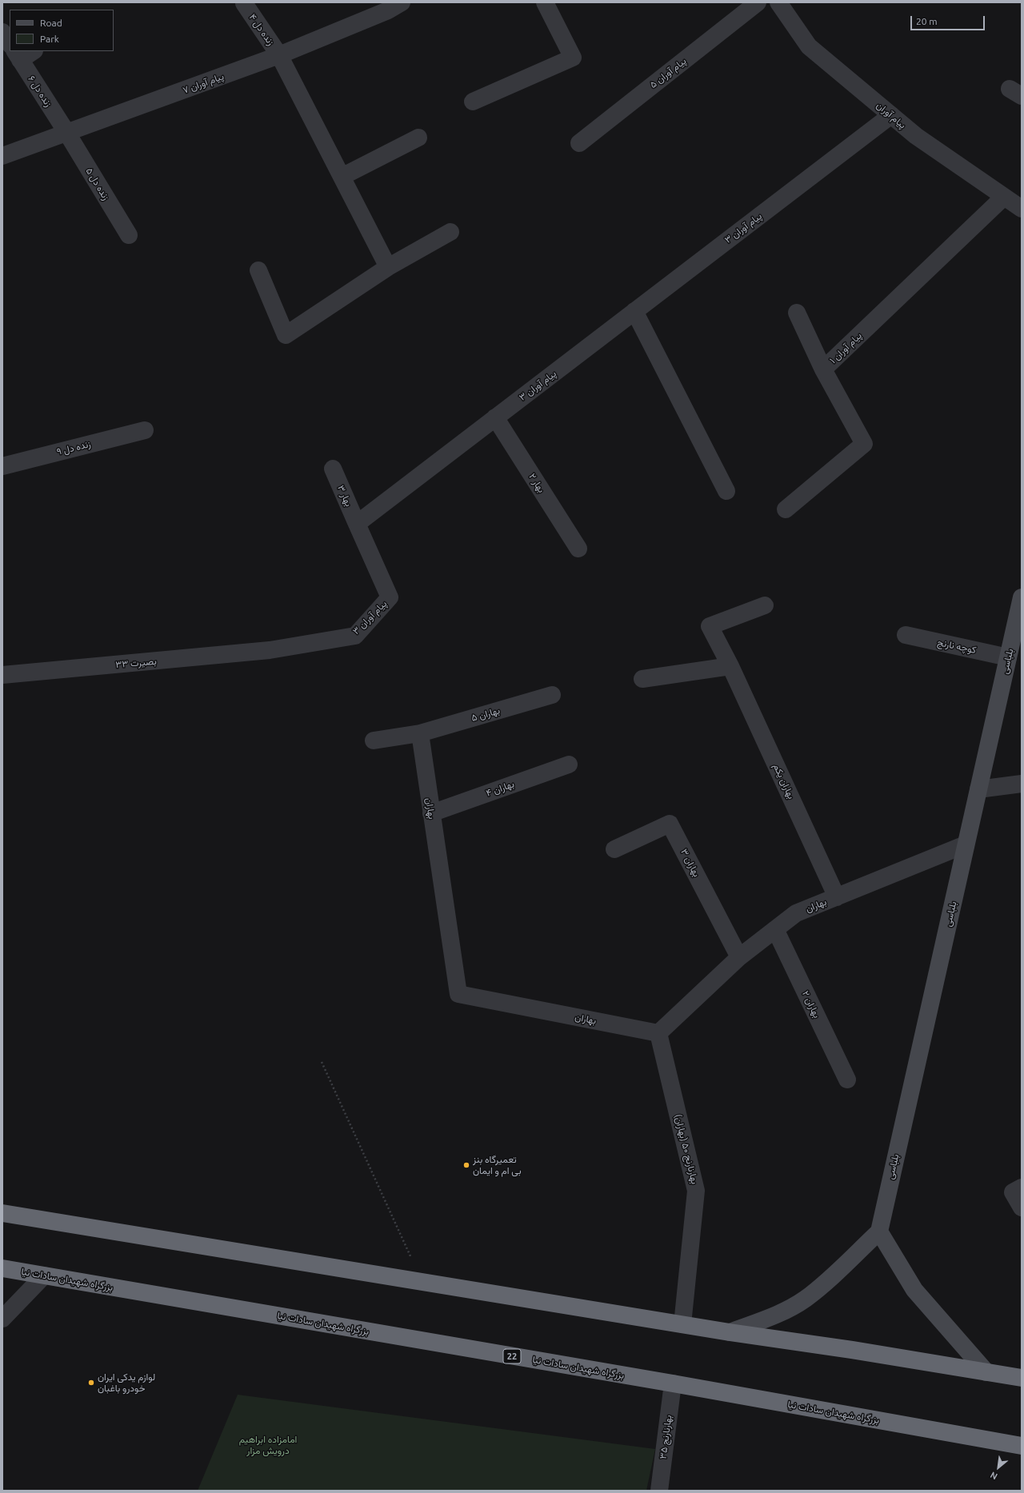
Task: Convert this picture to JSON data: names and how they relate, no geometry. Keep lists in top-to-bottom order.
{
  "streets": {
    "highway": ["بزرگراه شهیدان سادات نیا", "22"],
    "main road": ["بلباسی"],
    "street": [
      "زنده دل ۴",
      "پیام آوران ۵",
      "پیام آوران ۷",
      "زنده دل ۶",
      "پیام آوران",
      "زنده دل ۵",
      "پیام آوران ۳",
      "پیام آوران ۱",
      "زنده دل ۹",
      "بهار ۲",
      "بهار ۳",
      "کوچه نارنج",
      "بصیرت ۳۳",
      "بهاران ۵",
      "بهاران یکم",
      "بهاران ۴",
      "بهاران",
      "بهاران ۳",
      "بهاران ۲",
      "بهارنارنج ۵۰ (بهاران)",
      "بهارنارنج ۳۵"
    ]
  },
  "crossings": [
    ["زنده دل ۴", "پیام آوران ۷"],
    ["پیام آوران ۷", "زنده دل ۶"],
    ["پیام آوران ۷", "زنده دل ۵"],
    ["زنده دل ۶", "زنده دل ۵"],
    ["پیام آوران", "پیام آوران ۳"],
    ["پیام آوران", "پیام آوران ۱"],
    ["پیام آوران ۳", "بهار ۲"],
    ["پیام آوران ۳", "بهار ۳"],
    ["پیام آوران ۳", "بصیرت ۳۳"],
    ["کوچه نارنج", "بلباسی"],
    ["بلباسی", "بهاران"],
    ["بهاران ۵", "بهاران"],
    ["بهاران یکم", "بهاران"],
    ["بهاران ۴", "بهاران"],
    ["بهاران", "بهاران ۳"],
    ["بهاران", "بهاران ۲"],
    ["بهاران", "بهارنارنج ۵۰ (بهاران)"],
    ["بزرگراه شهیدان سادات نیا", "بهارنارنج ۳۵"]
  ],
  "parks": ["امامزاده ابراهیم درویش مزار"],
  "places": ["تعمیرگاه بنز بی ام و ایمان", "لوازم یدکی ایران خودرو باغبان"],
  "legend": ["Road", "Park"],
  "scale_bar": "20 m",
  "north": "bottom left"
}
